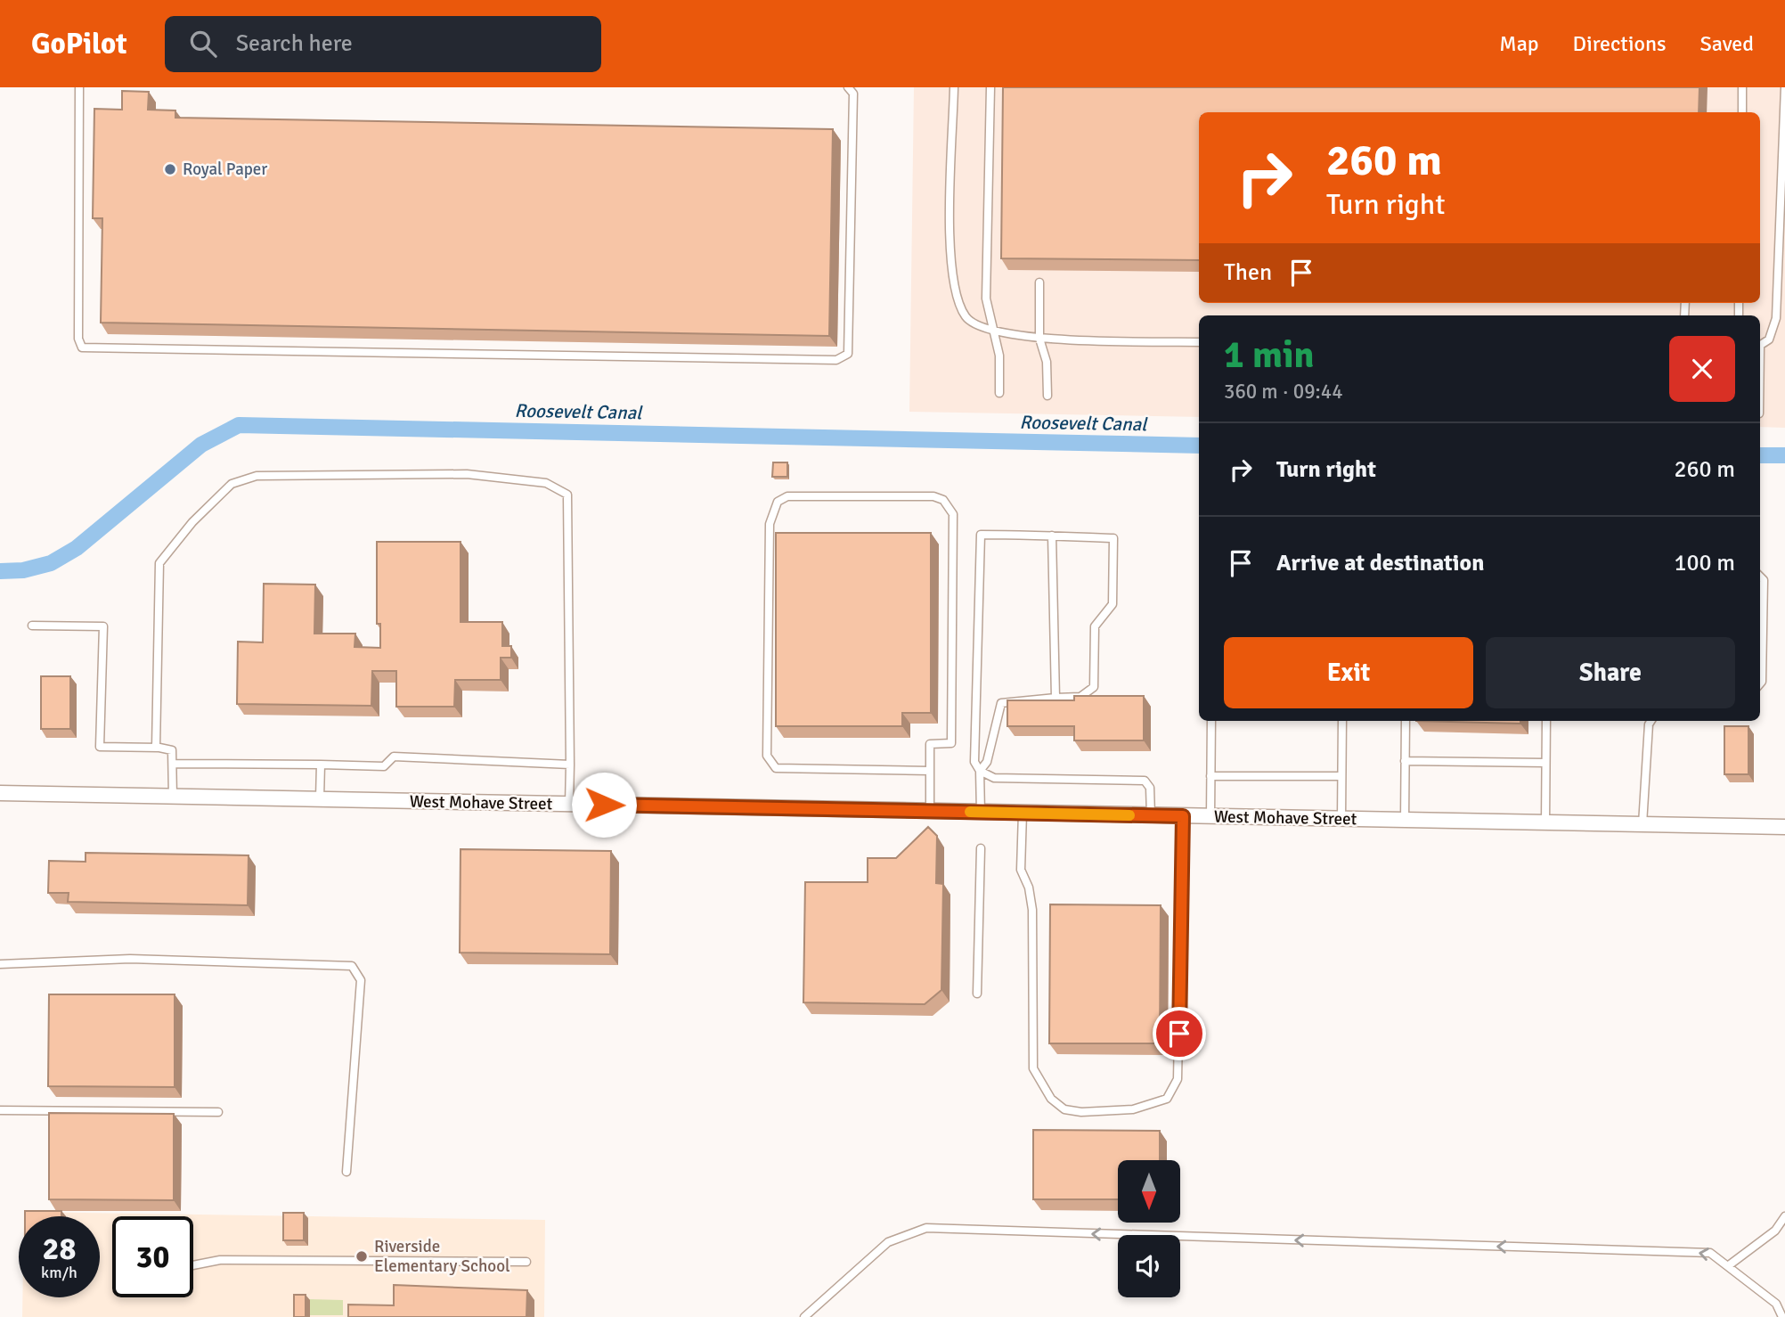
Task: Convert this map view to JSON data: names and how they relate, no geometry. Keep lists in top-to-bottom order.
{
  "streets": {
    "street": ["West Mohave Street"]
  },
  "water": ["Roosevelt Canal"],
  "places": ["Royal Paper", "Riverside Elementary School"],
  "north": "bottom",
  "page": {
    "header": "GoPilot",
    "search": "Search here",
    "nav": ["Map", "Directions", "Saved"],
    "turn": ["260 m", "Turn right"],
    "then": "Then",
    "heading": ["1 min", "360 m · 09:44"],
    "list": [
      {
        "name": "Turn right",
        "value": "260 m"
      },
      {
        "name": "Arrive at destination",
        "value": "100 m"
      }
    ],
    "buttons": ["Exit", "Share"],
    "speed": "28 km/h",
    "limit": "30"
  }
}
